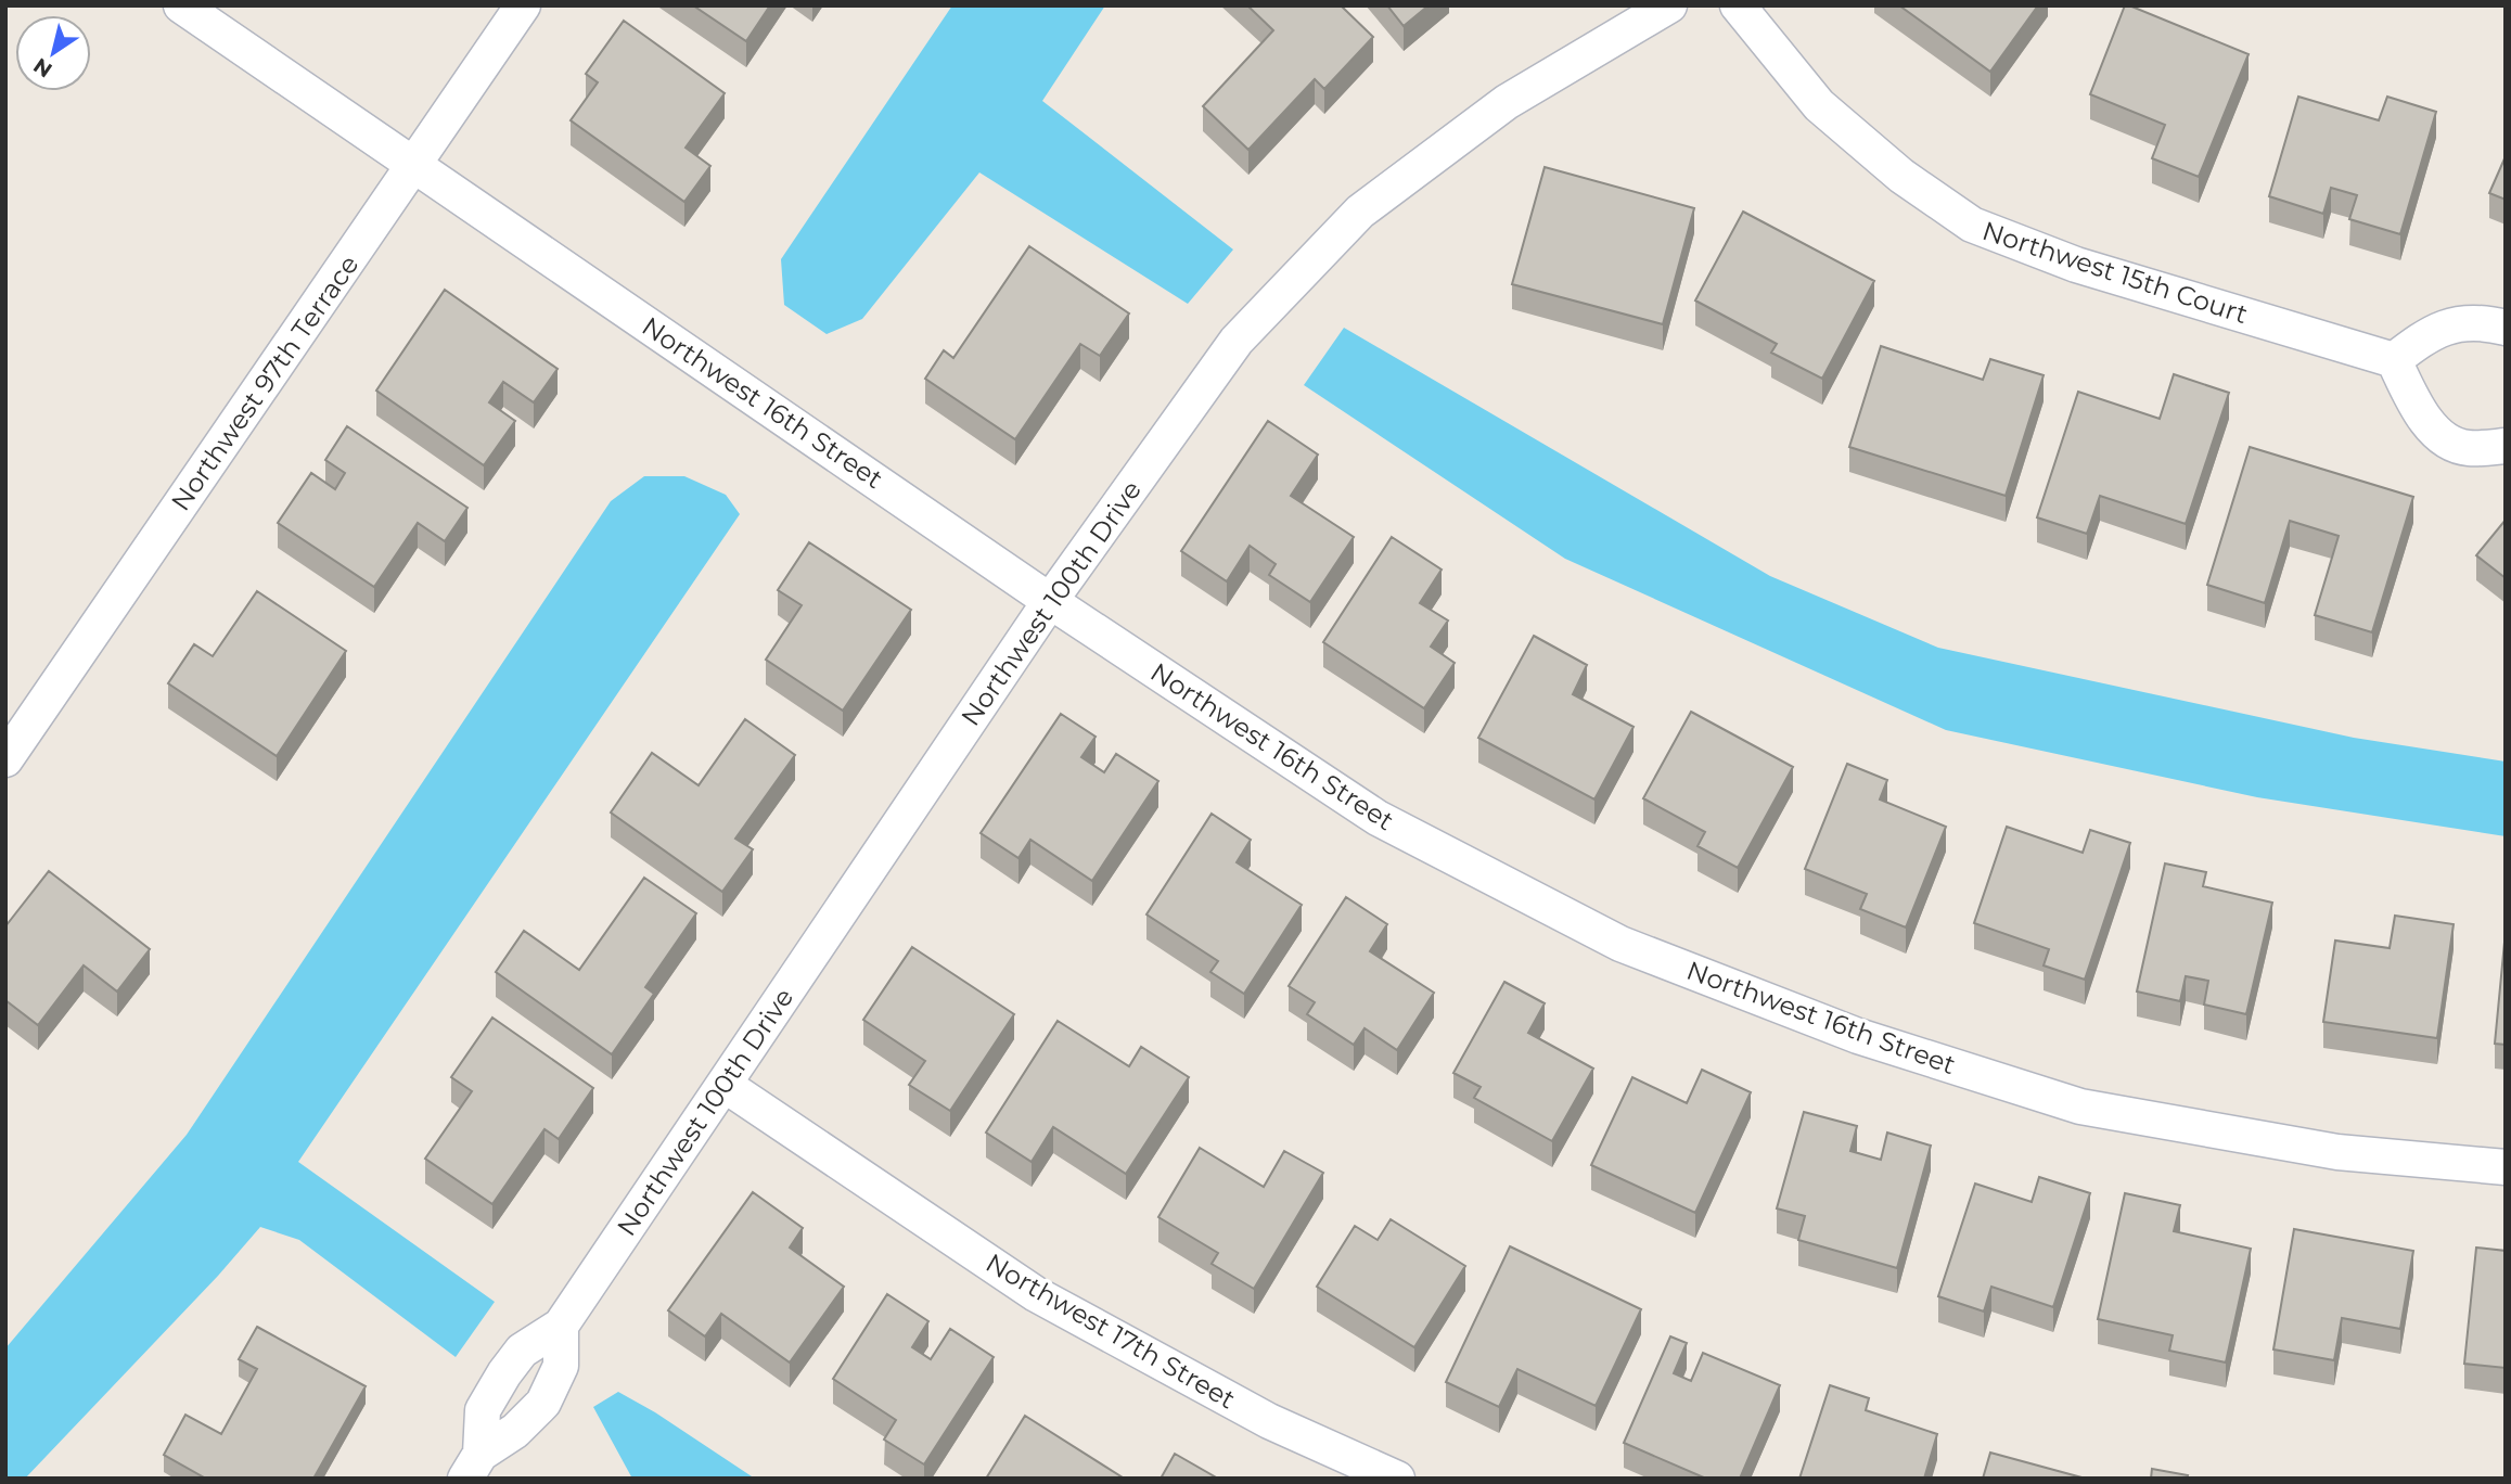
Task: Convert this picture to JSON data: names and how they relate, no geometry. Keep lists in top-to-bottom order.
{
  "streets": {
    "street": [
      "Northwest 15th Court",
      "Northwest 97th Terrace",
      "Northwest 16th Street",
      "Northwest 100th Drive",
      "Northwest 17th Street"
    ]
  },
  "crossings": [
    ["Northwest 97th Terrace", "Northwest 16th Street"],
    ["Northwest 16th Street", "Northwest 100th Drive"],
    ["Northwest 100th Drive", "Northwest 17th Street"]
  ],
  "north": "bottom left"
}
